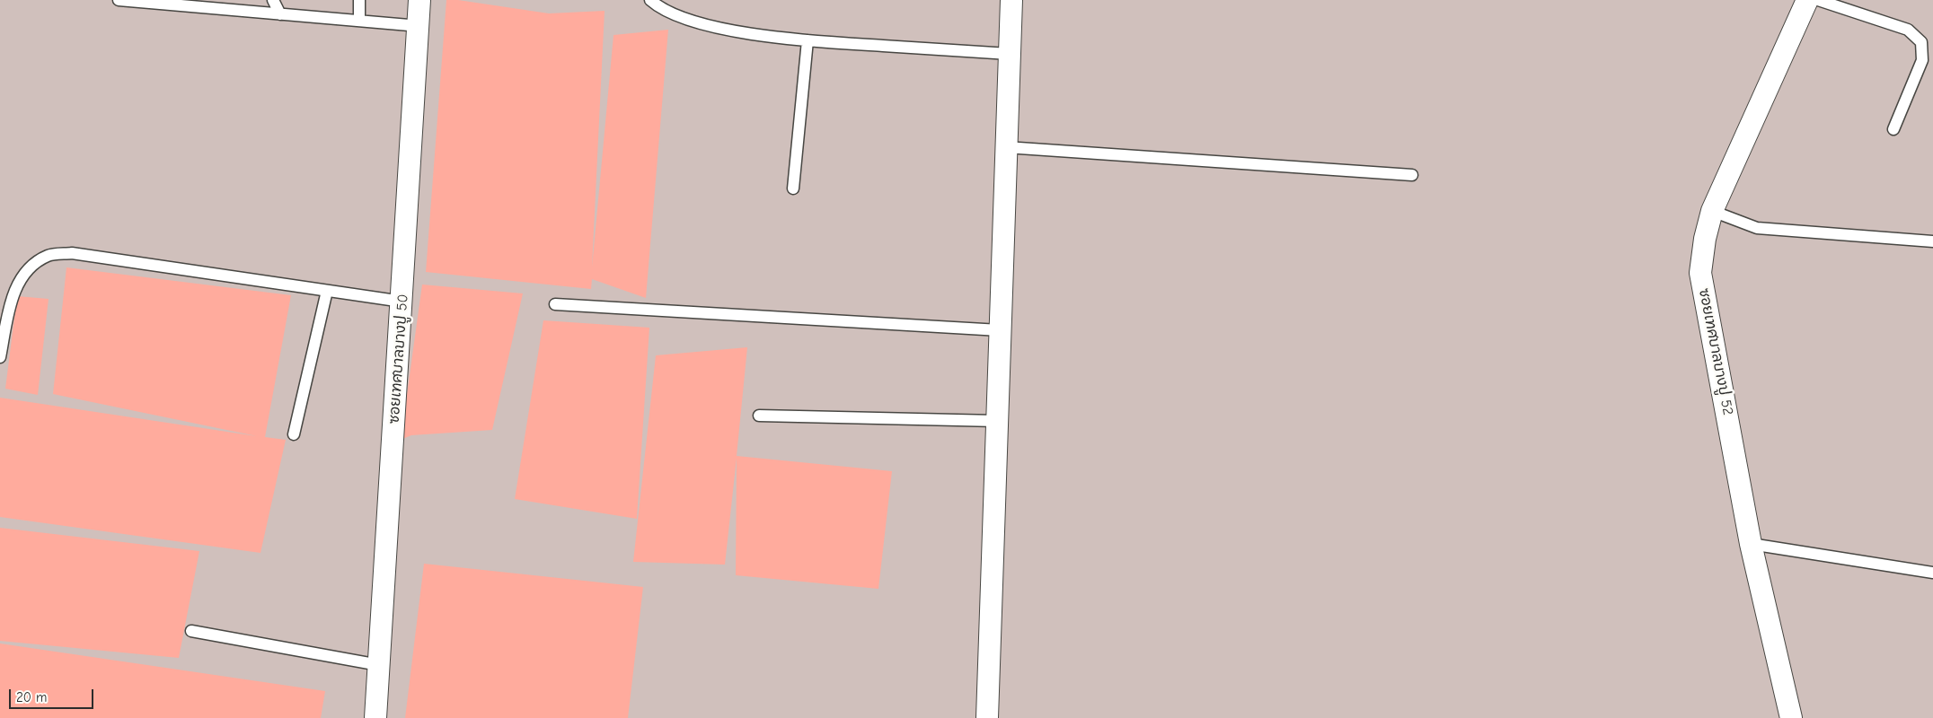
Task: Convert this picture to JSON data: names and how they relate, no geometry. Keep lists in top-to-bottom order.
{
  "streets": {
    "street": ["ซอยเทศบาลบางปู 52", "ซอยเทศบาลบางปู 50"]
  },
  "scale_bar": "20 m"
}
